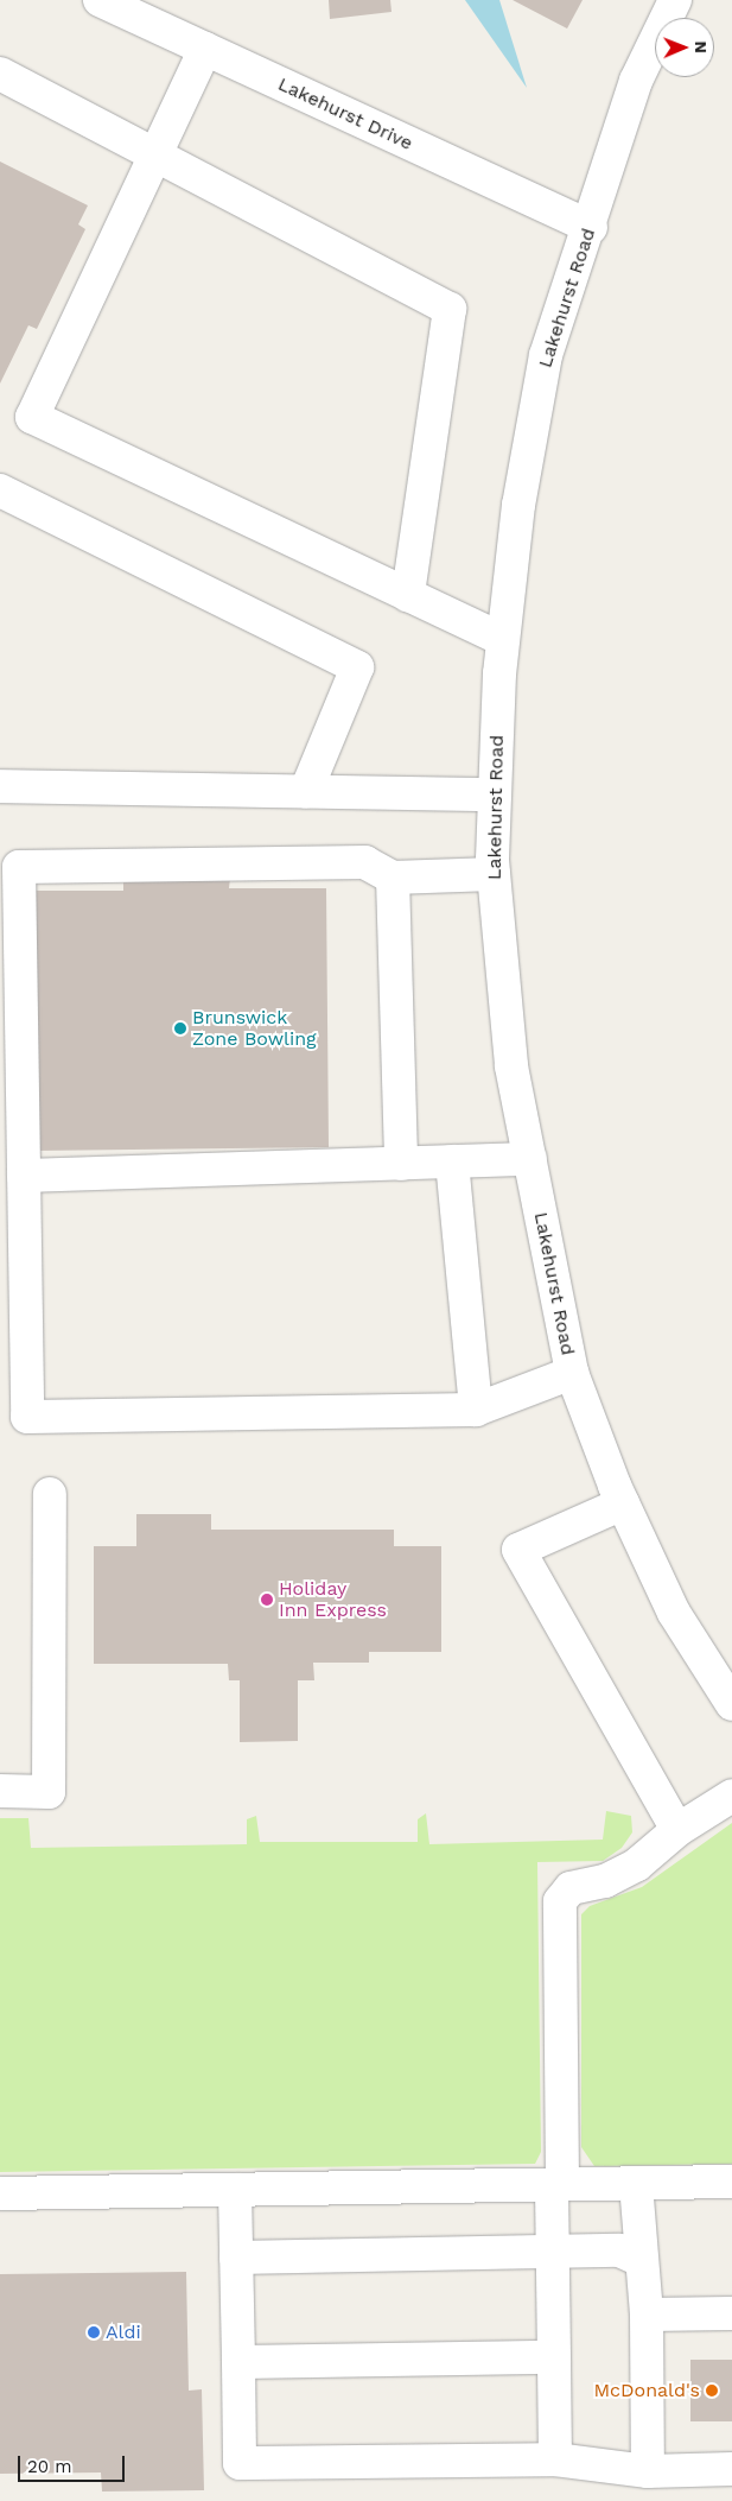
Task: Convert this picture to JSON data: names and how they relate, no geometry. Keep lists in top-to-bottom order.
{
  "streets": {
    "street": ["Lakehurst Drive", "Lakehurst Road"]
  },
  "crossings": [
    ["Lakehurst Drive", "Lakehurst Road"]
  ],
  "places": [
    "Brunswick Zone Bowling",
    "Holiday Inn Express",
    "Aldi",
    "McDonald's"
  ],
  "scale_bar": "20 m",
  "north": "right"
}
